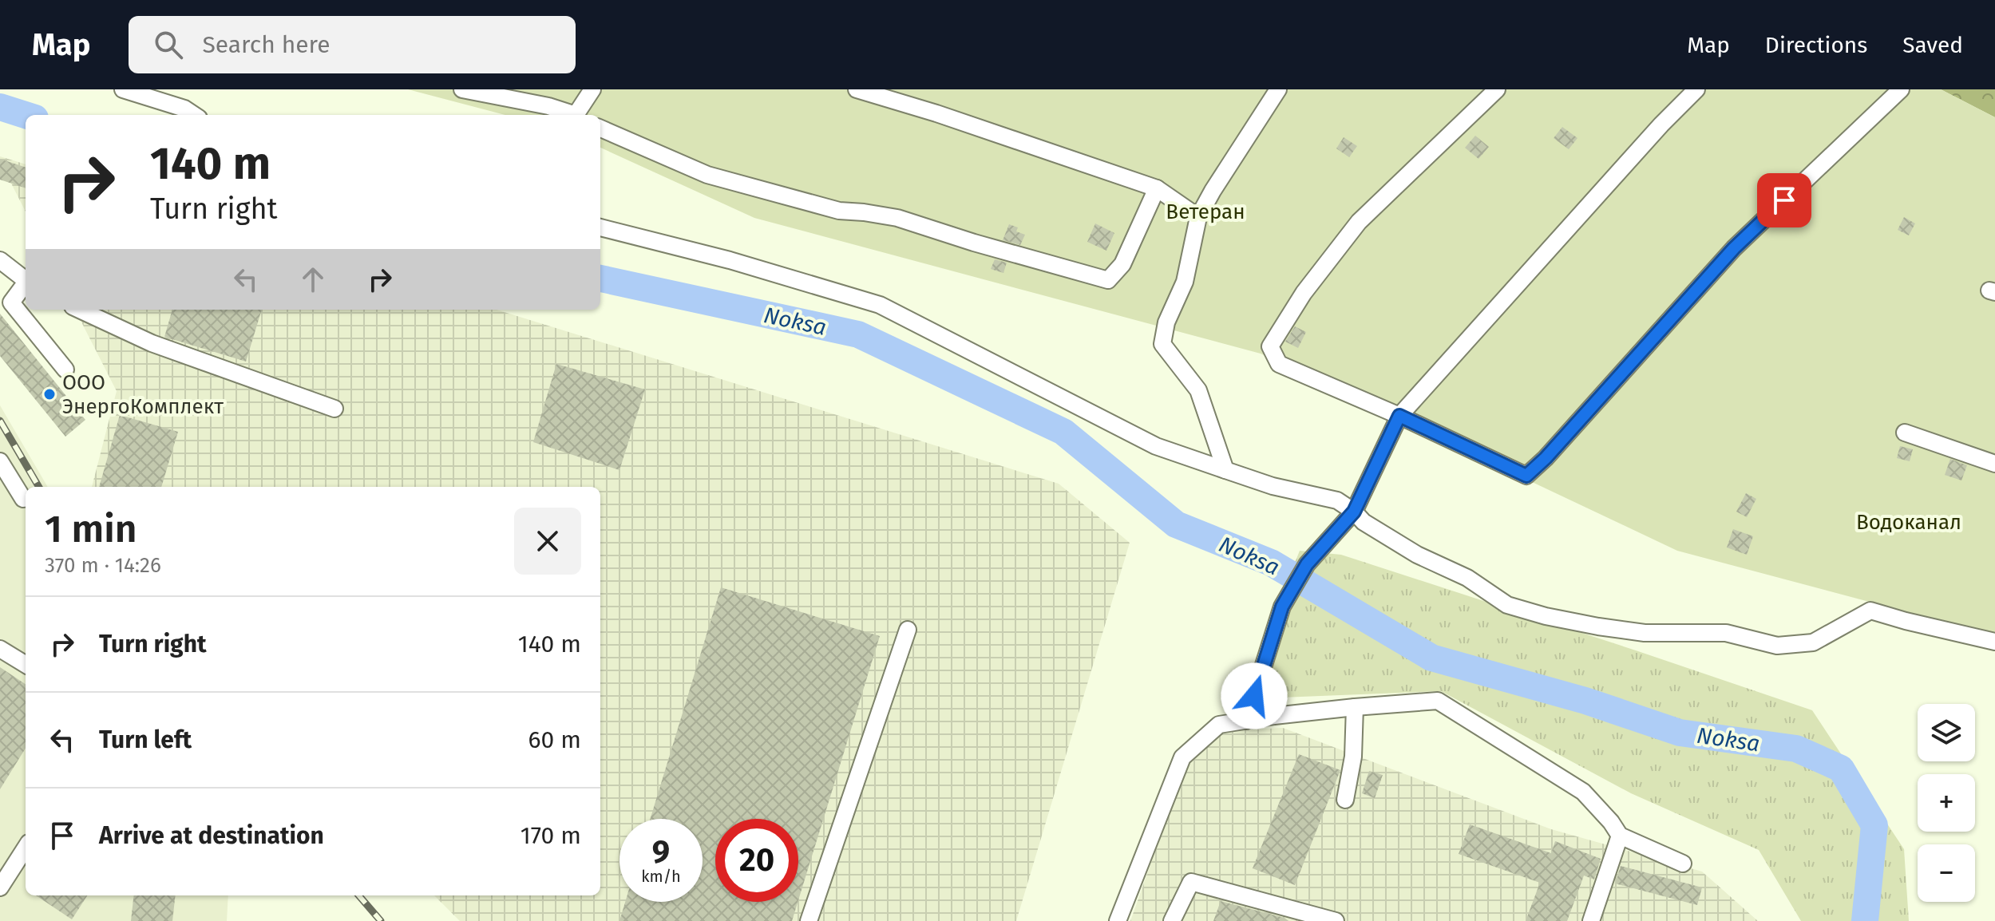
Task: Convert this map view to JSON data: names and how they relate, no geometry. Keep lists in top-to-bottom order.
{
  "water": ["Noksa"],
  "parks": ["Ветеран", "Водоканал"],
  "places": ["ООО ЭнергоКомплект"],
  "page": {
    "header": "Map",
    "search": "Search here",
    "nav": ["Map", "Directions", "Saved"],
    "turn": ["140 m", "Turn right"],
    "heading": ["1 min", "370 m · 14:26"],
    "list": [
      {
        "name": "Turn right",
        "value": "140 m"
      },
      {
        "name": "Turn left",
        "value": "60 m"
      },
      {
        "name": "Arrive at destination",
        "value": "170 m"
      }
    ],
    "map_buttons": ["+", "−"],
    "speed": "9 km/h",
    "limit": "20"
  }
}
